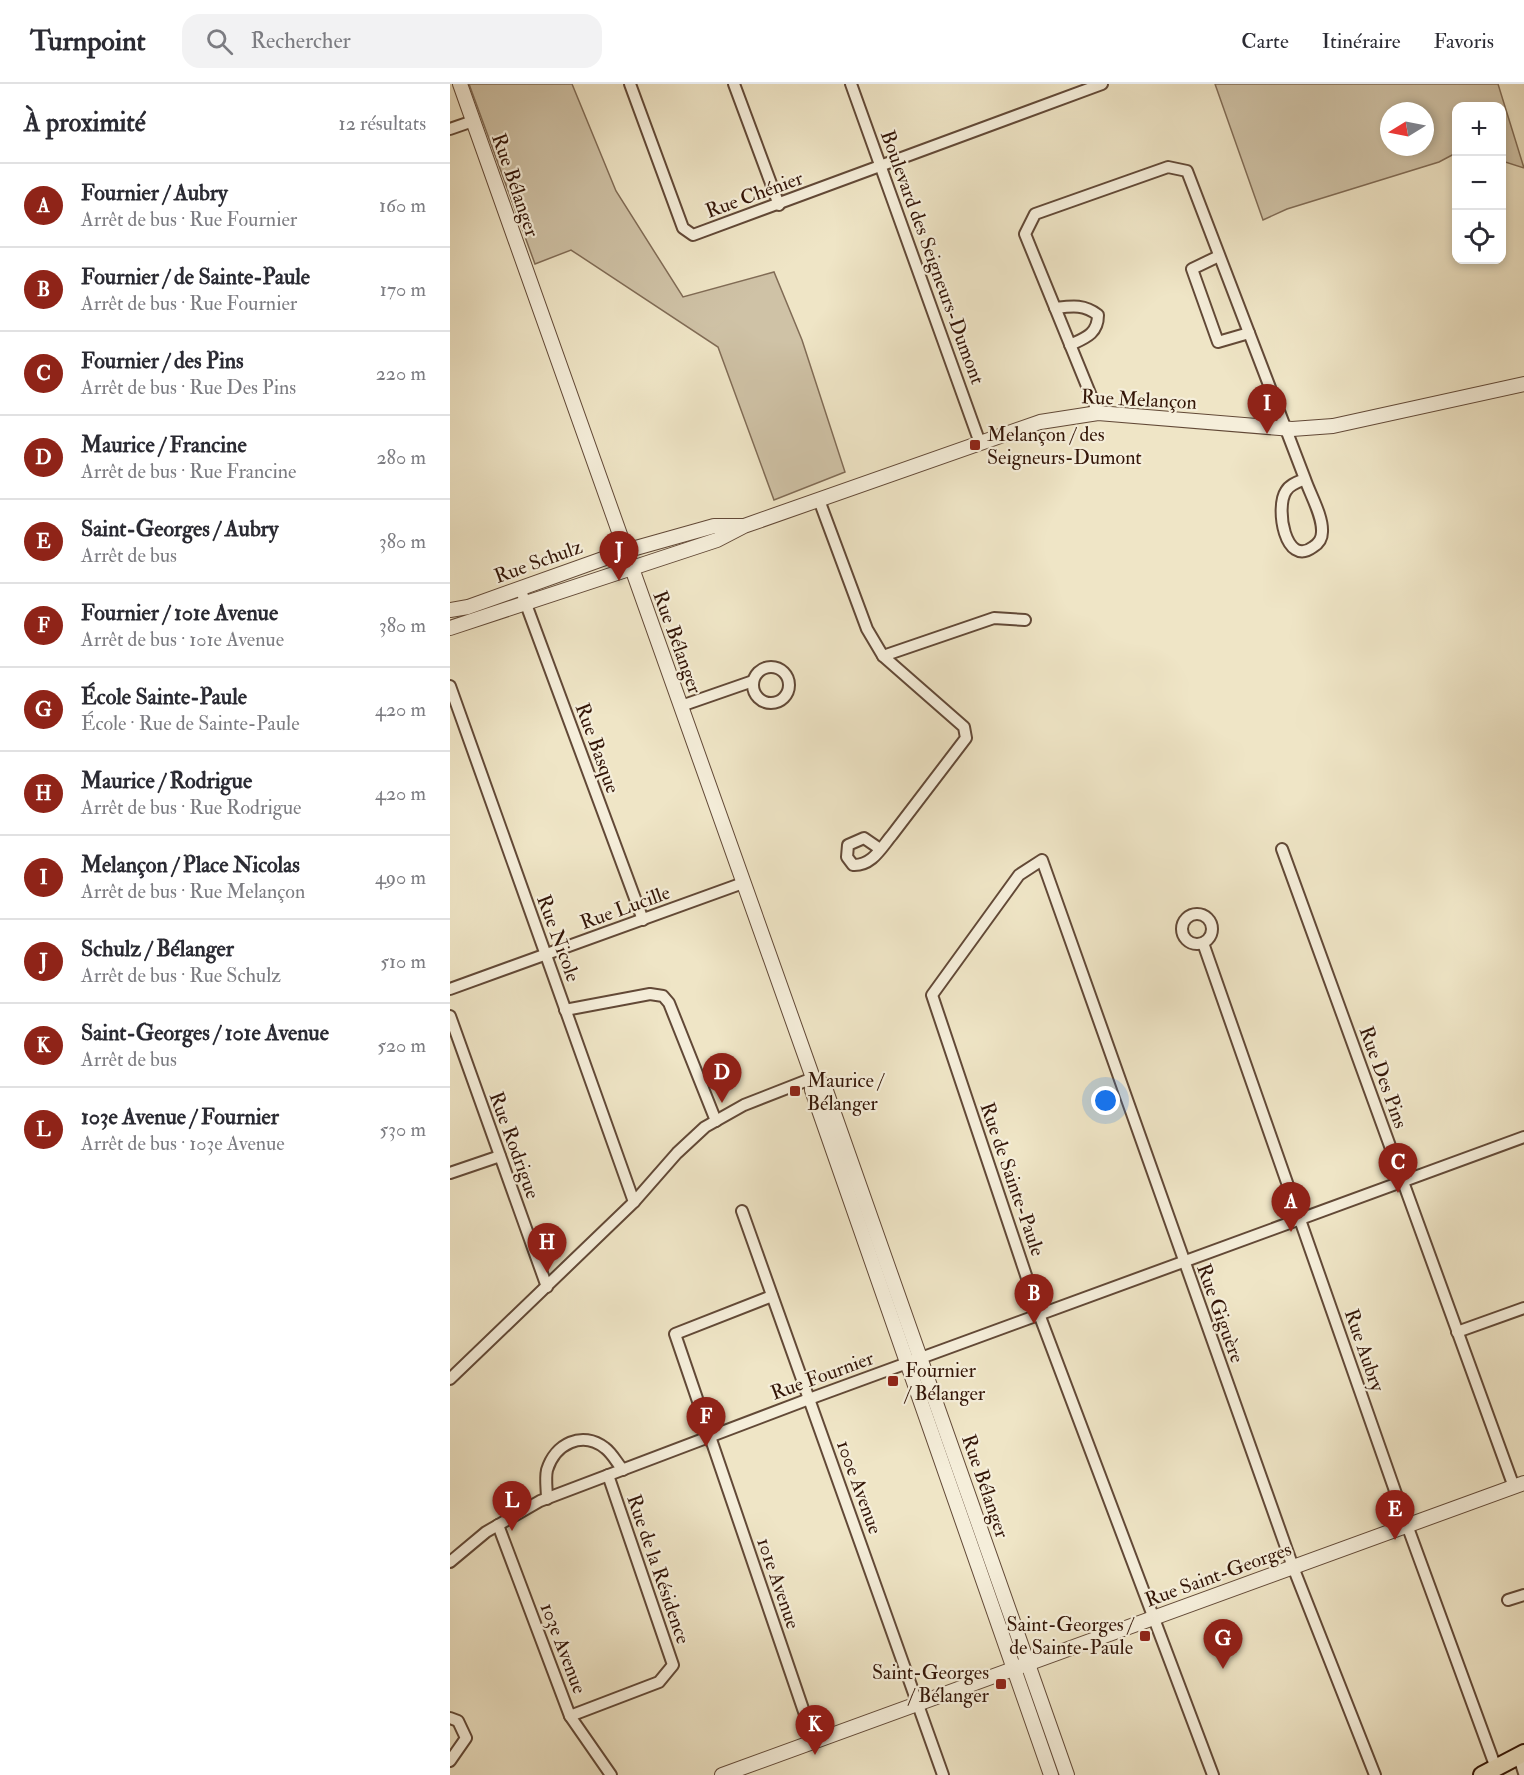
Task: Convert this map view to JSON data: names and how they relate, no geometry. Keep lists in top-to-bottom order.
{
  "streets": {
    "street": [
      "Rue Bélanger",
      "Rue Chénier",
      "Boulevard des Seigneurs-Dumont",
      "Rue Melançon",
      "Rue Schulz",
      "Rue Basque",
      "Rue Lucille",
      "Rue Nicole",
      "Rue Des Pins",
      "Rue Rodrigue",
      "Rue de Sainte-Paule",
      "Rue Giguère",
      "Rue Aubry",
      "Rue Fournier",
      "100e Avenue",
      "Rue de la Résidence",
      "Rue Saint-Georges",
      "101e Avenue",
      "103e Avenue"
    ]
  },
  "crossings": [
    ["Rue Bélanger", "Rue Melançon"],
    ["Rue Bélanger", "Rue Schulz"],
    ["Rue Bélanger", "Rue Lucille"],
    ["Rue Bélanger", "Rue Fournier"],
    ["Rue Bélanger", "Rue Saint-Georges"],
    ["Rue Chénier", "Boulevard des Seigneurs-Dumont"],
    ["Boulevard des Seigneurs-Dumont", "Rue Melançon"],
    ["Rue Melançon", "Rue Schulz"],
    ["Rue Schulz", "Rue Basque"],
    ["Rue Basque", "Rue Lucille"],
    ["Rue Lucille", "Rue Nicole"],
    ["Rue Des Pins", "Rue Fournier"],
    ["Rue Des Pins", "Rue Saint-Georges"],
    ["Rue de Sainte-Paule", "Rue Giguère"],
    ["Rue de Sainte-Paule", "Rue Fournier"],
    ["Rue de Sainte-Paule", "Rue Saint-Georges"],
    ["Rue Giguère", "Rue Fournier"],
    ["Rue Giguère", "Rue Saint-Georges"],
    ["Rue Aubry", "Rue Fournier"],
    ["Rue Aubry", "Rue Saint-Georges"],
    ["Rue Fournier", "100e Avenue"],
    ["Rue Fournier", "Rue de la Résidence"],
    ["Rue Fournier", "101e Avenue"],
    ["Rue Fournier", "103e Avenue"],
    ["100e Avenue", "Rue Saint-Georges"],
    ["100e Avenue", "101e Avenue"],
    ["Rue de la Résidence", "103e Avenue"],
    ["Rue Saint-Georges", "101e Avenue"]
  ],
  "places": {
    "transit": [
      "Melançon / des Seigneurs-Dumont",
      "Maurice / Bélanger",
      "Fournier / Bélanger",
      "Saint-Georges / de Sainte-Paule",
      "Saint-Georges / Bélanger"
    ]
  },
  "north": "left",
  "page": {
    "header": "Turnpoint",
    "search": "Rechercher",
    "nav": ["Carte", "Itinéraire", "Favoris"],
    "heading": ["À proximité", "12 résultats"],
    "map_buttons": ["+", "−"],
    "list": [
      {
        "mark": "A",
        "name": "Fournier / Aubry",
        "note": "Arrêt de bus · Rue Fournier",
        "value": "160 m"
      },
      {
        "mark": "B",
        "name": "Fournier / de Sainte-Paule",
        "note": "Arrêt de bus · Rue Fournier",
        "value": "170 m"
      },
      {
        "mark": "C",
        "name": "Fournier / des Pins",
        "note": "Arrêt de bus · Rue Des Pins",
        "value": "220 m"
      },
      {
        "mark": "D",
        "name": "Maurice / Francine",
        "note": "Arrêt de bus · Rue Francine",
        "value": "280 m"
      },
      {
        "mark": "E",
        "name": "Saint-Georges / Aubry",
        "note": "Arrêt de bus",
        "value": "380 m"
      },
      {
        "mark": "F",
        "name": "Fournier / 101e Avenue",
        "note": "Arrêt de bus · 101e Avenue",
        "value": "380 m"
      },
      {
        "mark": "G",
        "name": "École Sainte-Paule",
        "note": "École · Rue de Sainte-Paule",
        "value": "420 m"
      },
      {
        "mark": "H",
        "name": "Maurice / Rodrigue",
        "note": "Arrêt de bus · Rue Rodrigue",
        "value": "420 m"
      },
      {
        "mark": "I",
        "name": "Melançon / Place Nicolas",
        "note": "Arrêt de bus · Rue Melançon",
        "value": "490 m"
      },
      {
        "mark": "J",
        "name": "Schulz / Bélanger",
        "note": "Arrêt de bus · Rue Schulz",
        "value": "510 m"
      },
      {
        "mark": "K",
        "name": "Saint-Georges / 101e Avenue",
        "note": "Arrêt de bus",
        "value": "520 m"
      },
      {
        "mark": "L",
        "name": "103e Avenue / Fournier",
        "note": "Arrêt de bus · 103e Avenue",
        "value": "530 m"
      }
    ],
    "pins": [
      "I",
      "J",
      "D",
      "C",
      "A",
      "H",
      "B",
      "F",
      "L",
      "E",
      "G",
      "K"
    ]
  }
}
